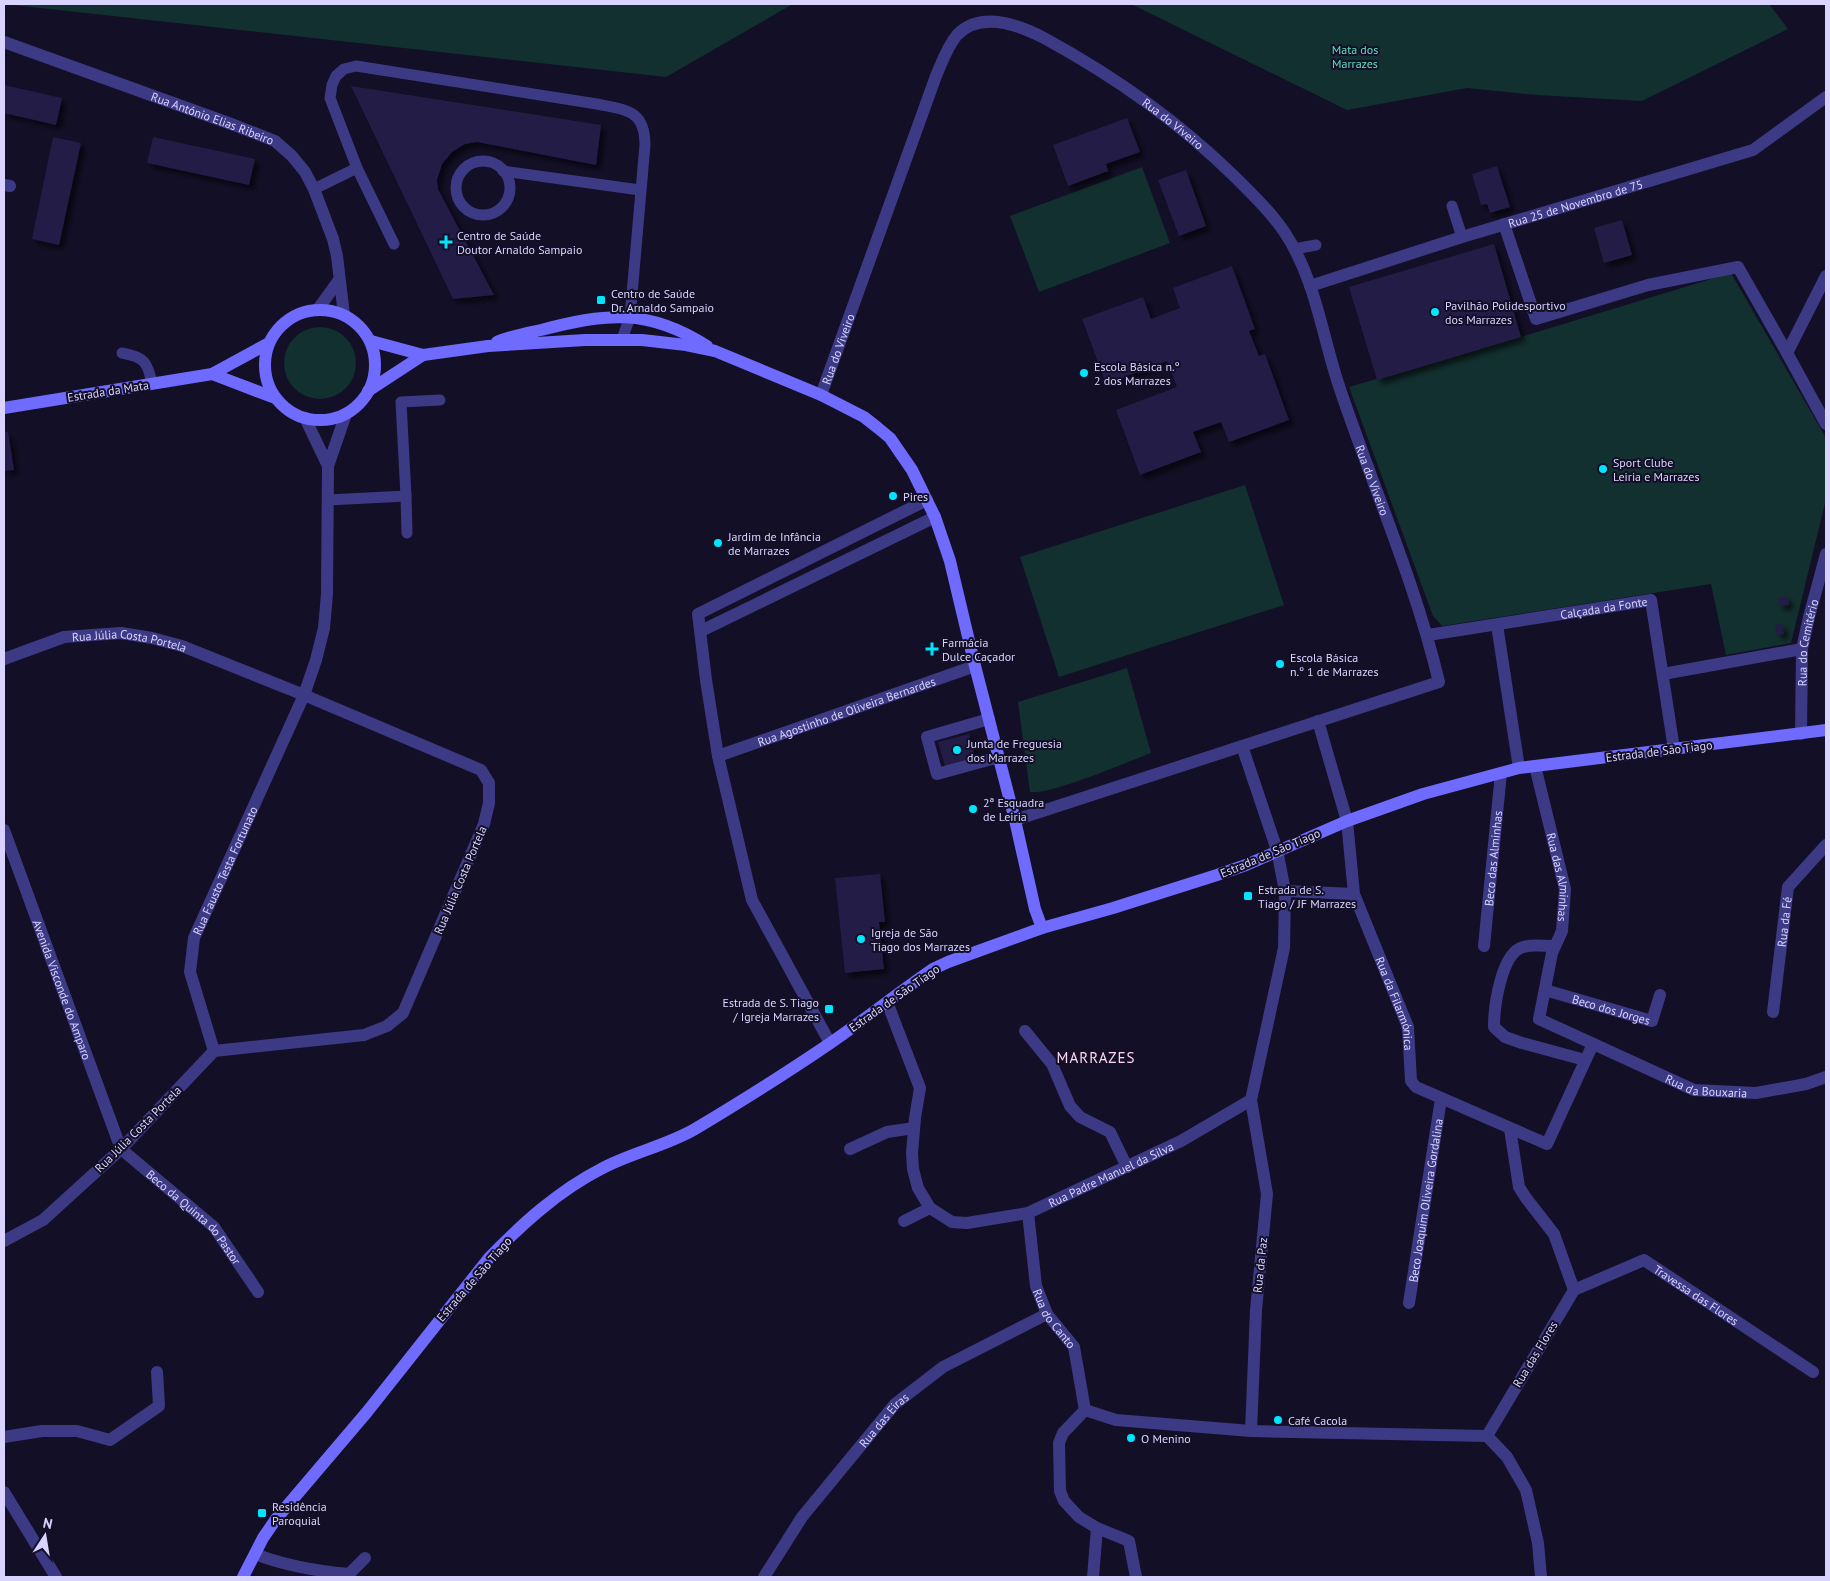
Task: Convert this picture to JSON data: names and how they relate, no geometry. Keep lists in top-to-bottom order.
{
  "streets": {
    "main road": ["Estrada da Mata", "Estrada de São Tiago"],
    "street": [
      "Rua António Elias Ribeiro",
      "Rua do Viveiro",
      "Rua 25 de Novembro de 75",
      "Calçada da Fonte",
      "Rua do Cemitério",
      "Rua Júlia Costa Portela",
      "Rua Agostinho de Oliveira Bernardes",
      "Beco das Alminhas",
      "Rua Fausto Testa Fortunato",
      "Rua das Alminhas",
      "Rua da Fé",
      "Avenida Visconde do Amparo",
      "Rua da Filarmónica",
      "Beco dos Jorges",
      "Rua da Bouxaria",
      "Rua Padre Manuel da Silva",
      "Beco Joaquim Oliveira Gordalina",
      "Beco da Quinta do Pastor",
      "Rua da Paz",
      "Travessa das Flores",
      "Rua do Canto",
      "Rua das Flores",
      "Rua das Eiras"
    ]
  },
  "crossings": [
    ["Rua António Elias Ribeiro", "Estrada da Mata"],
    ["Rua do Viveiro", "Rua 25 de Novembro de 75"],
    ["Rua do Viveiro", "Rua da Filarmónica"],
    ["Calçada da Fonte", "Estrada de São Tiago"],
    ["Rua do Cemitério", "Estrada de São Tiago"],
    ["Rua Júlia Costa Portela", "Rua Fausto Testa Fortunato"],
    ["Rua Júlia Costa Portela", "Avenida Visconde do Amparo"],
    ["Rua Júlia Costa Portela", "Beco da Quinta do Pastor"],
    ["Estrada de São Tiago", "Beco das Alminhas"],
    ["Estrada de São Tiago", "Rua das Alminhas"],
    ["Estrada de São Tiago", "Rua da Filarmónica"],
    ["Estrada de São Tiago", "Rua Padre Manuel da Silva"],
    ["Rua das Alminhas", "Beco dos Jorges"],
    ["Rua das Alminhas", "Rua da Bouxaria"],
    ["Avenida Visconde do Amparo", "Beco da Quinta do Pastor"],
    ["Rua da Filarmónica", "Beco Joaquim Oliveira Gordalina"],
    ["Rua Padre Manuel da Silva", "Rua da Paz"],
    ["Rua Padre Manuel da Silva", "Rua do Canto"],
    ["Travessa das Flores", "Rua das Flores"],
    ["Rua do Canto", "Rua das Eiras"]
  ],
  "districts": ["MARRAZES"],
  "parks": ["Mata dos Marrazes"],
  "places": {
    "health": ["Centro de Saúde Doutor Arnaldo Sampaio", "Farmácia Dulce Caçador"],
    "transit": [
      "Centro de Saúde Dr. Arnaldo Sampaio",
      "Estrada de S. Tiago / JF Marrazes",
      "Estrada de S. Tiago / Igreja Marrazes",
      "Residência Paroquial"
    ],
    "other": [
      "Pavilhão Polidesportivo dos Marrazes",
      "Escola Básica n.º 2 dos Marrazes",
      "Sport Clube Leiria e Marrazes",
      "Pires",
      "Jardim de Infância de Marrazes",
      "Escola Básica n.º 1 de Marrazes",
      "Junta de Freguesia dos Marrazes",
      "2ª Esquadra de Leiria",
      "Igreja de São Tiago dos Marrazes",
      "Café Cacola",
      "O Menino"
    ]
  },
  "north": "top"
}
